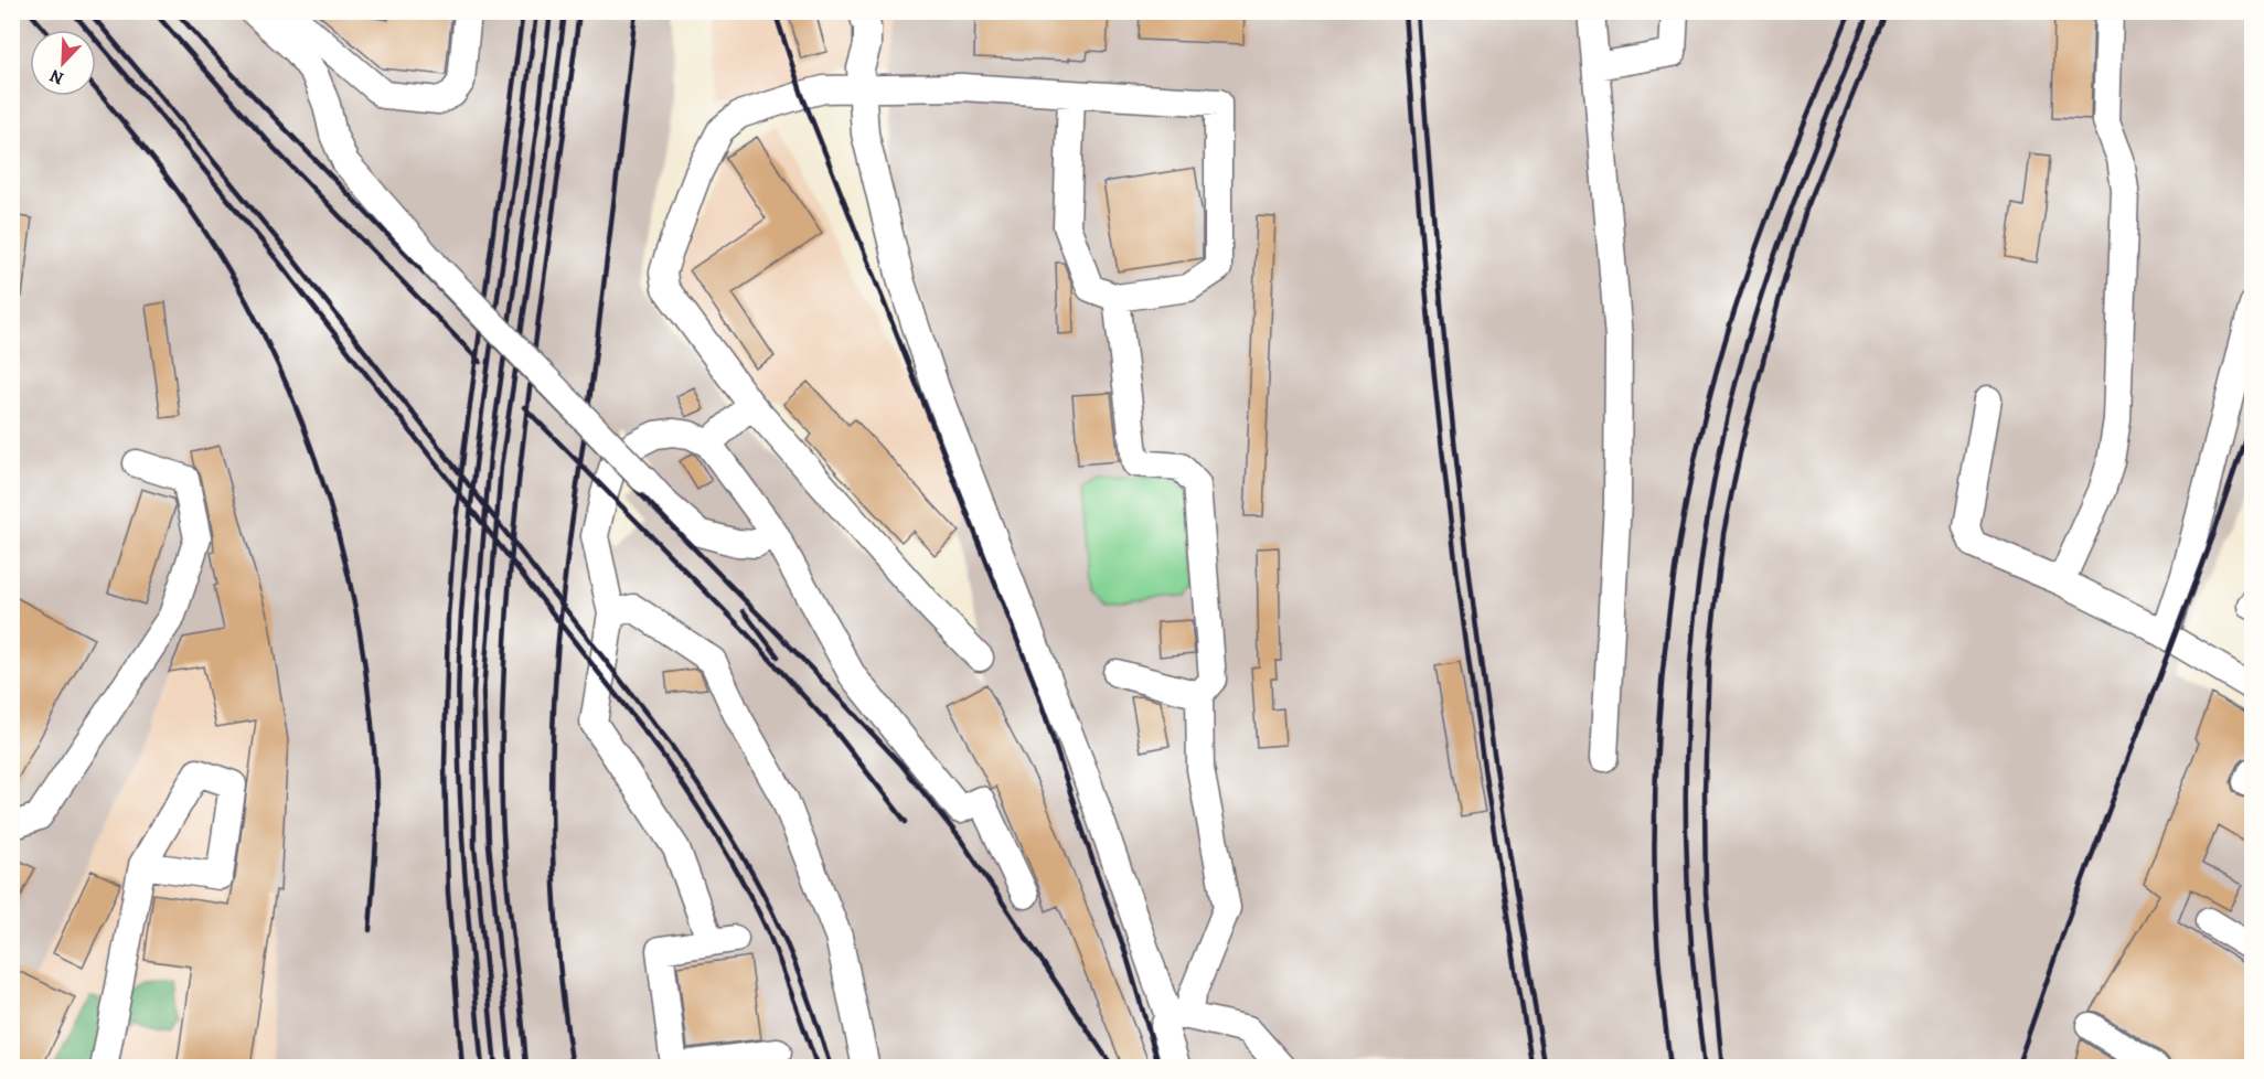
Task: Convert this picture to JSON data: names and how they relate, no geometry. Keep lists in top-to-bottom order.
{
  "north": "bottom left"
}
